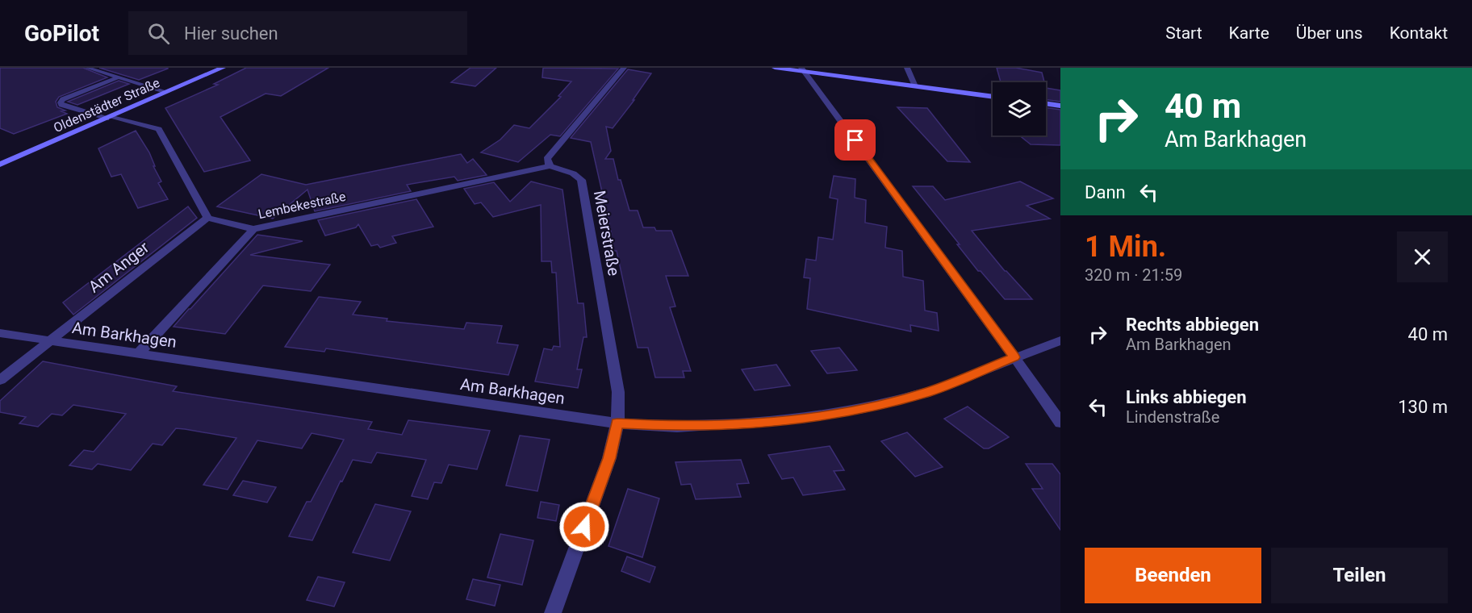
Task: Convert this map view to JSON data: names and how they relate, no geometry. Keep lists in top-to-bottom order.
{
  "streets": {
    "street": [
      "Oldenstädter Straße",
      "Lembekestraße",
      "Meierstraße",
      "Am Anger",
      "Am Barkhagen"
    ]
  },
  "crossings": [
    ["Lembekestraße", "Meierstraße"],
    ["Lembekestraße", "Am Anger"],
    ["Meierstraße", "Am Barkhagen"],
    ["Am Anger", "Am Barkhagen"]
  ],
  "page": {
    "header": "GoPilot",
    "search": "Hier suchen",
    "nav": [
      "Start",
      "Karte",
      "Über uns",
      "Kontakt"
    ],
    "turn": ["40 m", "Am Barkhagen"],
    "then": "Dann",
    "heading": ["1 Min.", "320 m · 21:59"],
    "list": [
      {
        "name": "Rechts abbiegen",
        "note": "Am Barkhagen",
        "value": "40 m"
      },
      {
        "name": "Links abbiegen",
        "note": "Lindenstraße",
        "value": "130 m"
      }
    ],
    "buttons": ["Beenden", "Teilen"]
  }
}
